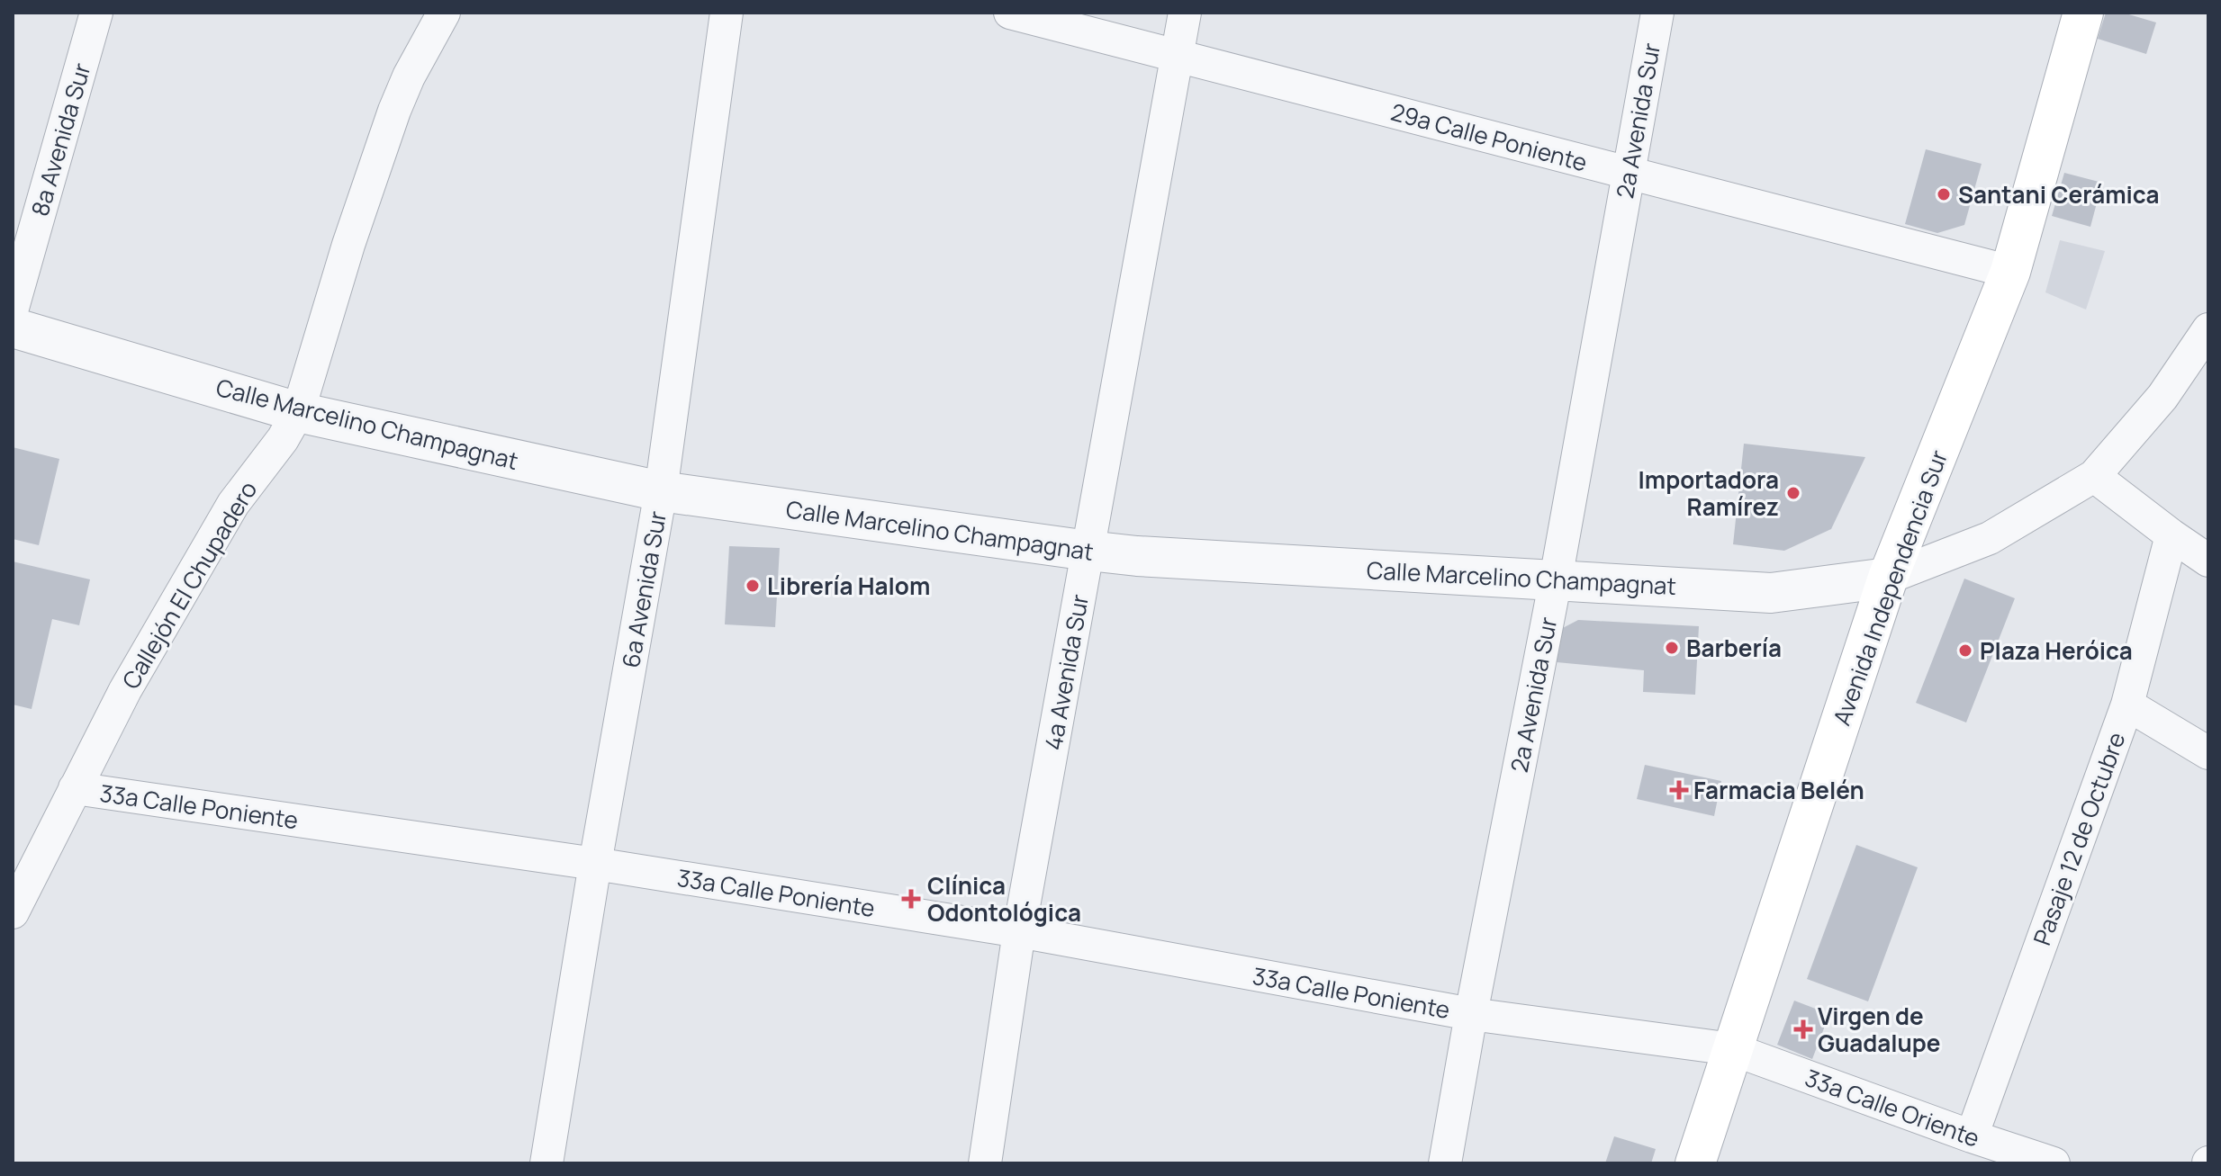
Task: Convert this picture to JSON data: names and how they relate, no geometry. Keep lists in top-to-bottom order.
{
  "streets": {
    "main road": ["Avenida Independencia Sur"],
    "street": [
      "2a Avenida Sur",
      "29a Calle Poniente",
      "8a Avenida Sur",
      "Calle Marcelino Champagnat",
      "Callejón El Chupadero",
      "6a Avenida Sur",
      "4a Avenida Sur",
      "33a Calle Poniente",
      "Pasaje 12 de Octubre",
      "33a Calle Oriente"
    ]
  },
  "crossings": [
    ["2a Avenida Sur", "29a Calle Poniente"],
    ["2a Avenida Sur", "Calle Marcelino Champagnat"],
    ["2a Avenida Sur", "33a Calle Poniente"],
    ["29a Calle Poniente", "Avenida Independencia Sur"],
    ["29a Calle Poniente", "4a Avenida Sur"],
    ["Calle Marcelino Champagnat", "Callejón El Chupadero"],
    ["Calle Marcelino Champagnat", "Avenida Independencia Sur"],
    ["Calle Marcelino Champagnat", "6a Avenida Sur"],
    ["Calle Marcelino Champagnat", "4a Avenida Sur"],
    ["Callejón El Chupadero", "33a Calle Poniente"],
    ["Avenida Independencia Sur", "33a Calle Poniente"],
    ["Avenida Independencia Sur", "33a Calle Oriente"],
    ["6a Avenida Sur", "33a Calle Poniente"],
    ["4a Avenida Sur", "33a Calle Poniente"],
    ["33a Calle Poniente", "33a Calle Oriente"],
    ["Pasaje 12 de Octubre", "33a Calle Oriente"]
  ],
  "places": {
    "other": [
      "Santani Cerámica",
      "Importadora Ramírez",
      "Librería Halom",
      "Barbería",
      "Plaza Heróica"
    ],
    "health": ["Farmacia Belén", "Clínica Odontológica", "Virgen de Guadalupe"]
  }
}
